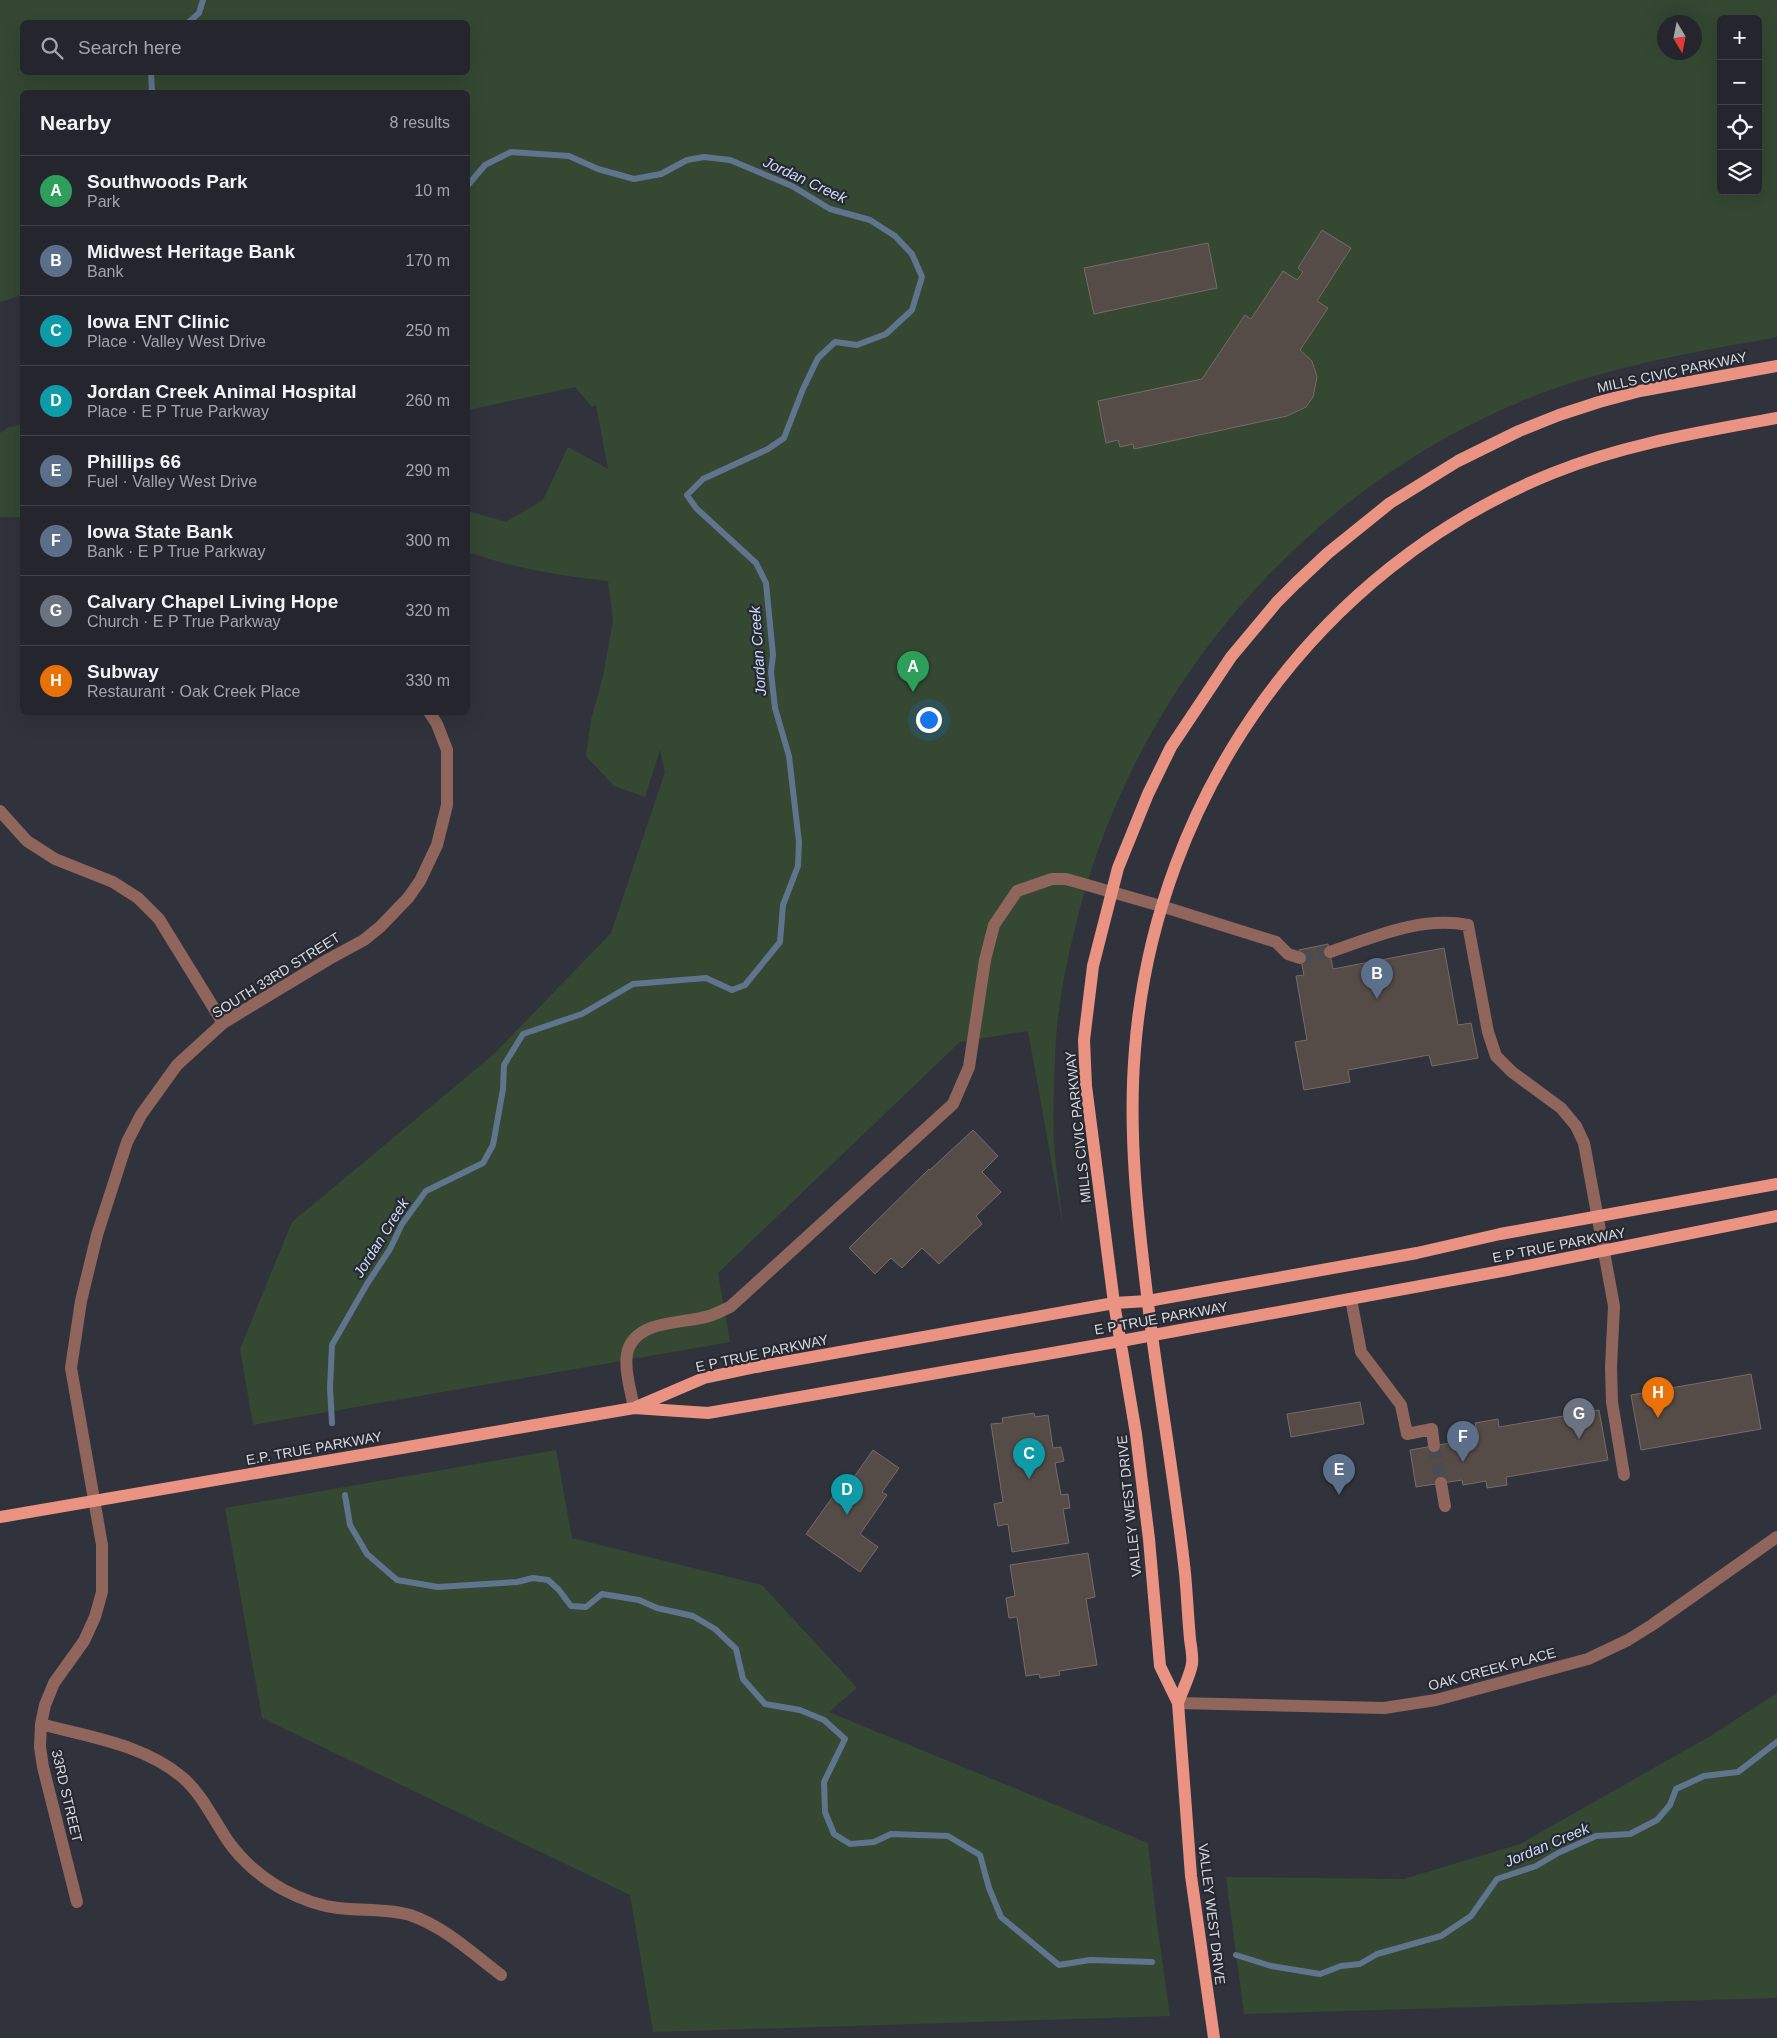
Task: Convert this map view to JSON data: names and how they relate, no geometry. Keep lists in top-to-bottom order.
{
  "streets": {
    "main road": [
      "MILLS CIVIC PARKWAY",
      "E P TRUE PARKWAY",
      "E.P. TRUE PARKWAY",
      "VALLEY WEST DRIVE"
    ],
    "street": ["SOUTH 33RD STREET", "OAK CREEK PLACE", "33RD STREET"]
  },
  "crossings": [
    ["MILLS CIVIC PARKWAY", "E P TRUE PARKWAY"],
    ["MILLS CIVIC PARKWAY", "VALLEY WEST DRIVE"],
    ["SOUTH 33RD STREET", "E.P. TRUE PARKWAY"],
    ["SOUTH 33RD STREET", "33RD STREET"],
    ["E P TRUE PARKWAY", "E.P. TRUE PARKWAY"],
    ["E P TRUE PARKWAY", "VALLEY WEST DRIVE"],
    ["E.P. TRUE PARKWAY", "33RD STREET"],
    ["VALLEY WEST DRIVE", "OAK CREEK PLACE"]
  ],
  "water": ["Jordan Creek"],
  "north": "bottom",
  "page": {
    "map_buttons": ["+", "−"],
    "search": "Search here",
    "heading": ["Nearby", "8 results"],
    "list": [
      {
        "mark": "A",
        "name": "Southwoods Park",
        "note": "Park",
        "value": "10 m"
      },
      {
        "mark": "B",
        "name": "Midwest Heritage Bank",
        "note": "Bank",
        "value": "170 m"
      },
      {
        "mark": "C",
        "name": "Iowa ENT Clinic",
        "note": "Place · Valley West Drive",
        "value": "250 m"
      },
      {
        "mark": "D",
        "name": "Jordan Creek Animal Hospital",
        "note": "Place · E P True Parkway",
        "value": "260 m"
      },
      {
        "mark": "E",
        "name": "Phillips 66",
        "note": "Fuel · Valley West Drive",
        "value": "290 m"
      },
      {
        "mark": "F",
        "name": "Iowa State Bank",
        "note": "Bank · E P True Parkway",
        "value": "300 m"
      },
      {
        "mark": "G",
        "name": "Calvary Chapel Living Hope",
        "note": "Church · E P True Parkway",
        "value": "320 m"
      },
      {
        "mark": "H",
        "name": "Subway",
        "note": "Restaurant · Oak Creek Place",
        "value": "330 m"
      }
    ],
    "pins": [
      "A",
      "B",
      "H",
      "G",
      "F",
      "C",
      "E",
      "D"
    ]
  }
}
